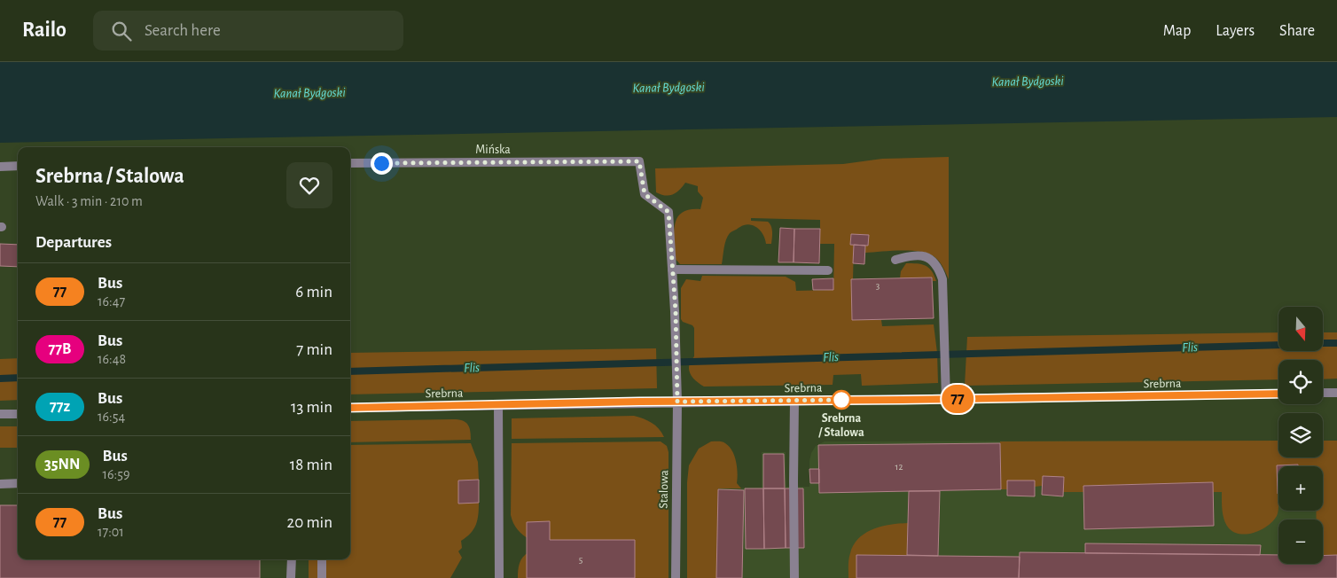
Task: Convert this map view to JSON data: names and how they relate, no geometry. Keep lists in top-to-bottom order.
{
  "streets": {
    "street": ["Mińska", "Srebrna", "Stalowa"]
  },
  "crossings": [
    ["Mińska", "Stalowa"],
    ["Srebrna", "Stalowa"]
  ],
  "water": ["Kanał Bydgoski", "Flis"],
  "places": ["Srebrna / Stalowa"],
  "lines": ["bus line 77"],
  "house_numbers": ["3", "12", "5"],
  "north": "bottom",
  "page": {
    "header": "Railo",
    "search": "Search here",
    "nav": ["Map", "Layers", "Share"],
    "on_map": "77",
    "heading": [
      ["Srebrna / Stalowa", "Walk · 3 min · 210 m"],
      "Departures"
    ],
    "list": [
      {
        "mark": "77",
        "name": "Bus",
        "note": "16:47",
        "value": "6 min"
      },
      {
        "mark": "77B",
        "name": "Bus",
        "note": "16:48",
        "value": "7 min"
      },
      {
        "mark": "77z",
        "name": "Bus",
        "note": "16:54",
        "value": "13 min"
      },
      {
        "mark": "35NN",
        "name": "Bus",
        "note": "16:59",
        "value": "18 min"
      },
      {
        "mark": "77",
        "name": "Bus",
        "note": "17:01",
        "value": "20 min"
      }
    ],
    "map_buttons": ["+", "−"]
  }
}
